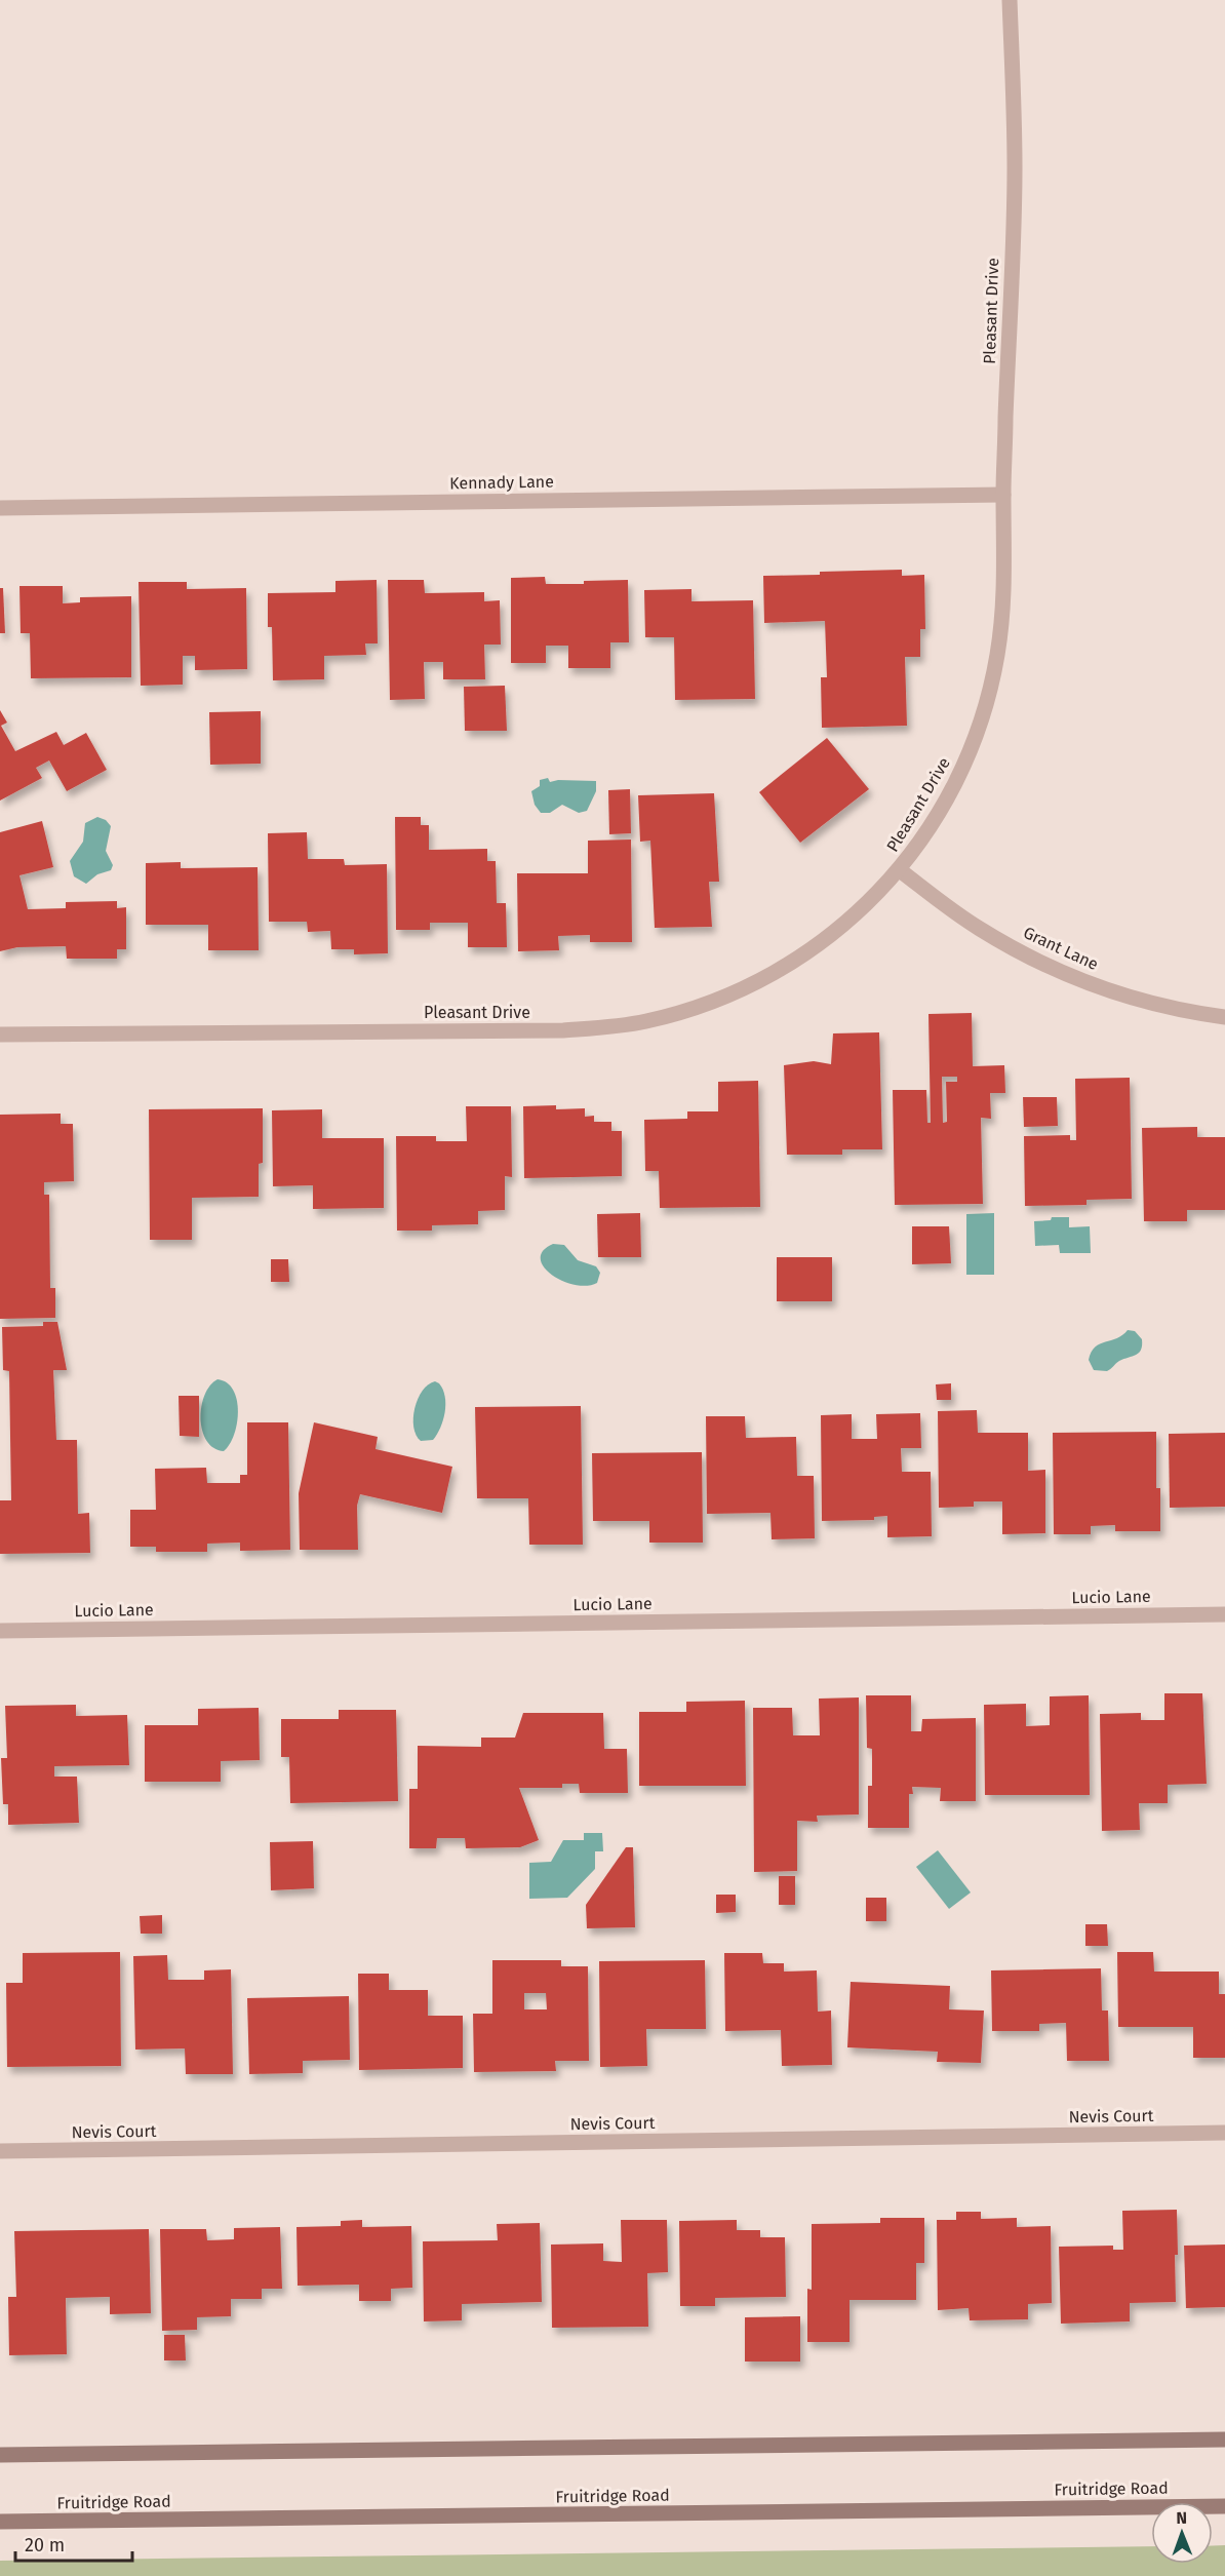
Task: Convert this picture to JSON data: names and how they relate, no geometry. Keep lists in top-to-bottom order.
{
  "streets": {
    "main road": ["Fruitridge Road"],
    "street": [
      "Pleasant Drive",
      "Kennady Lane",
      "Grant Lane",
      "Lucio Lane",
      "Nevis Court"
    ]
  },
  "crossings": [
    ["Pleasant Drive", "Kennady Lane"],
    ["Pleasant Drive", "Grant Lane"]
  ],
  "scale_bar": "20 m",
  "north": "top"
}
